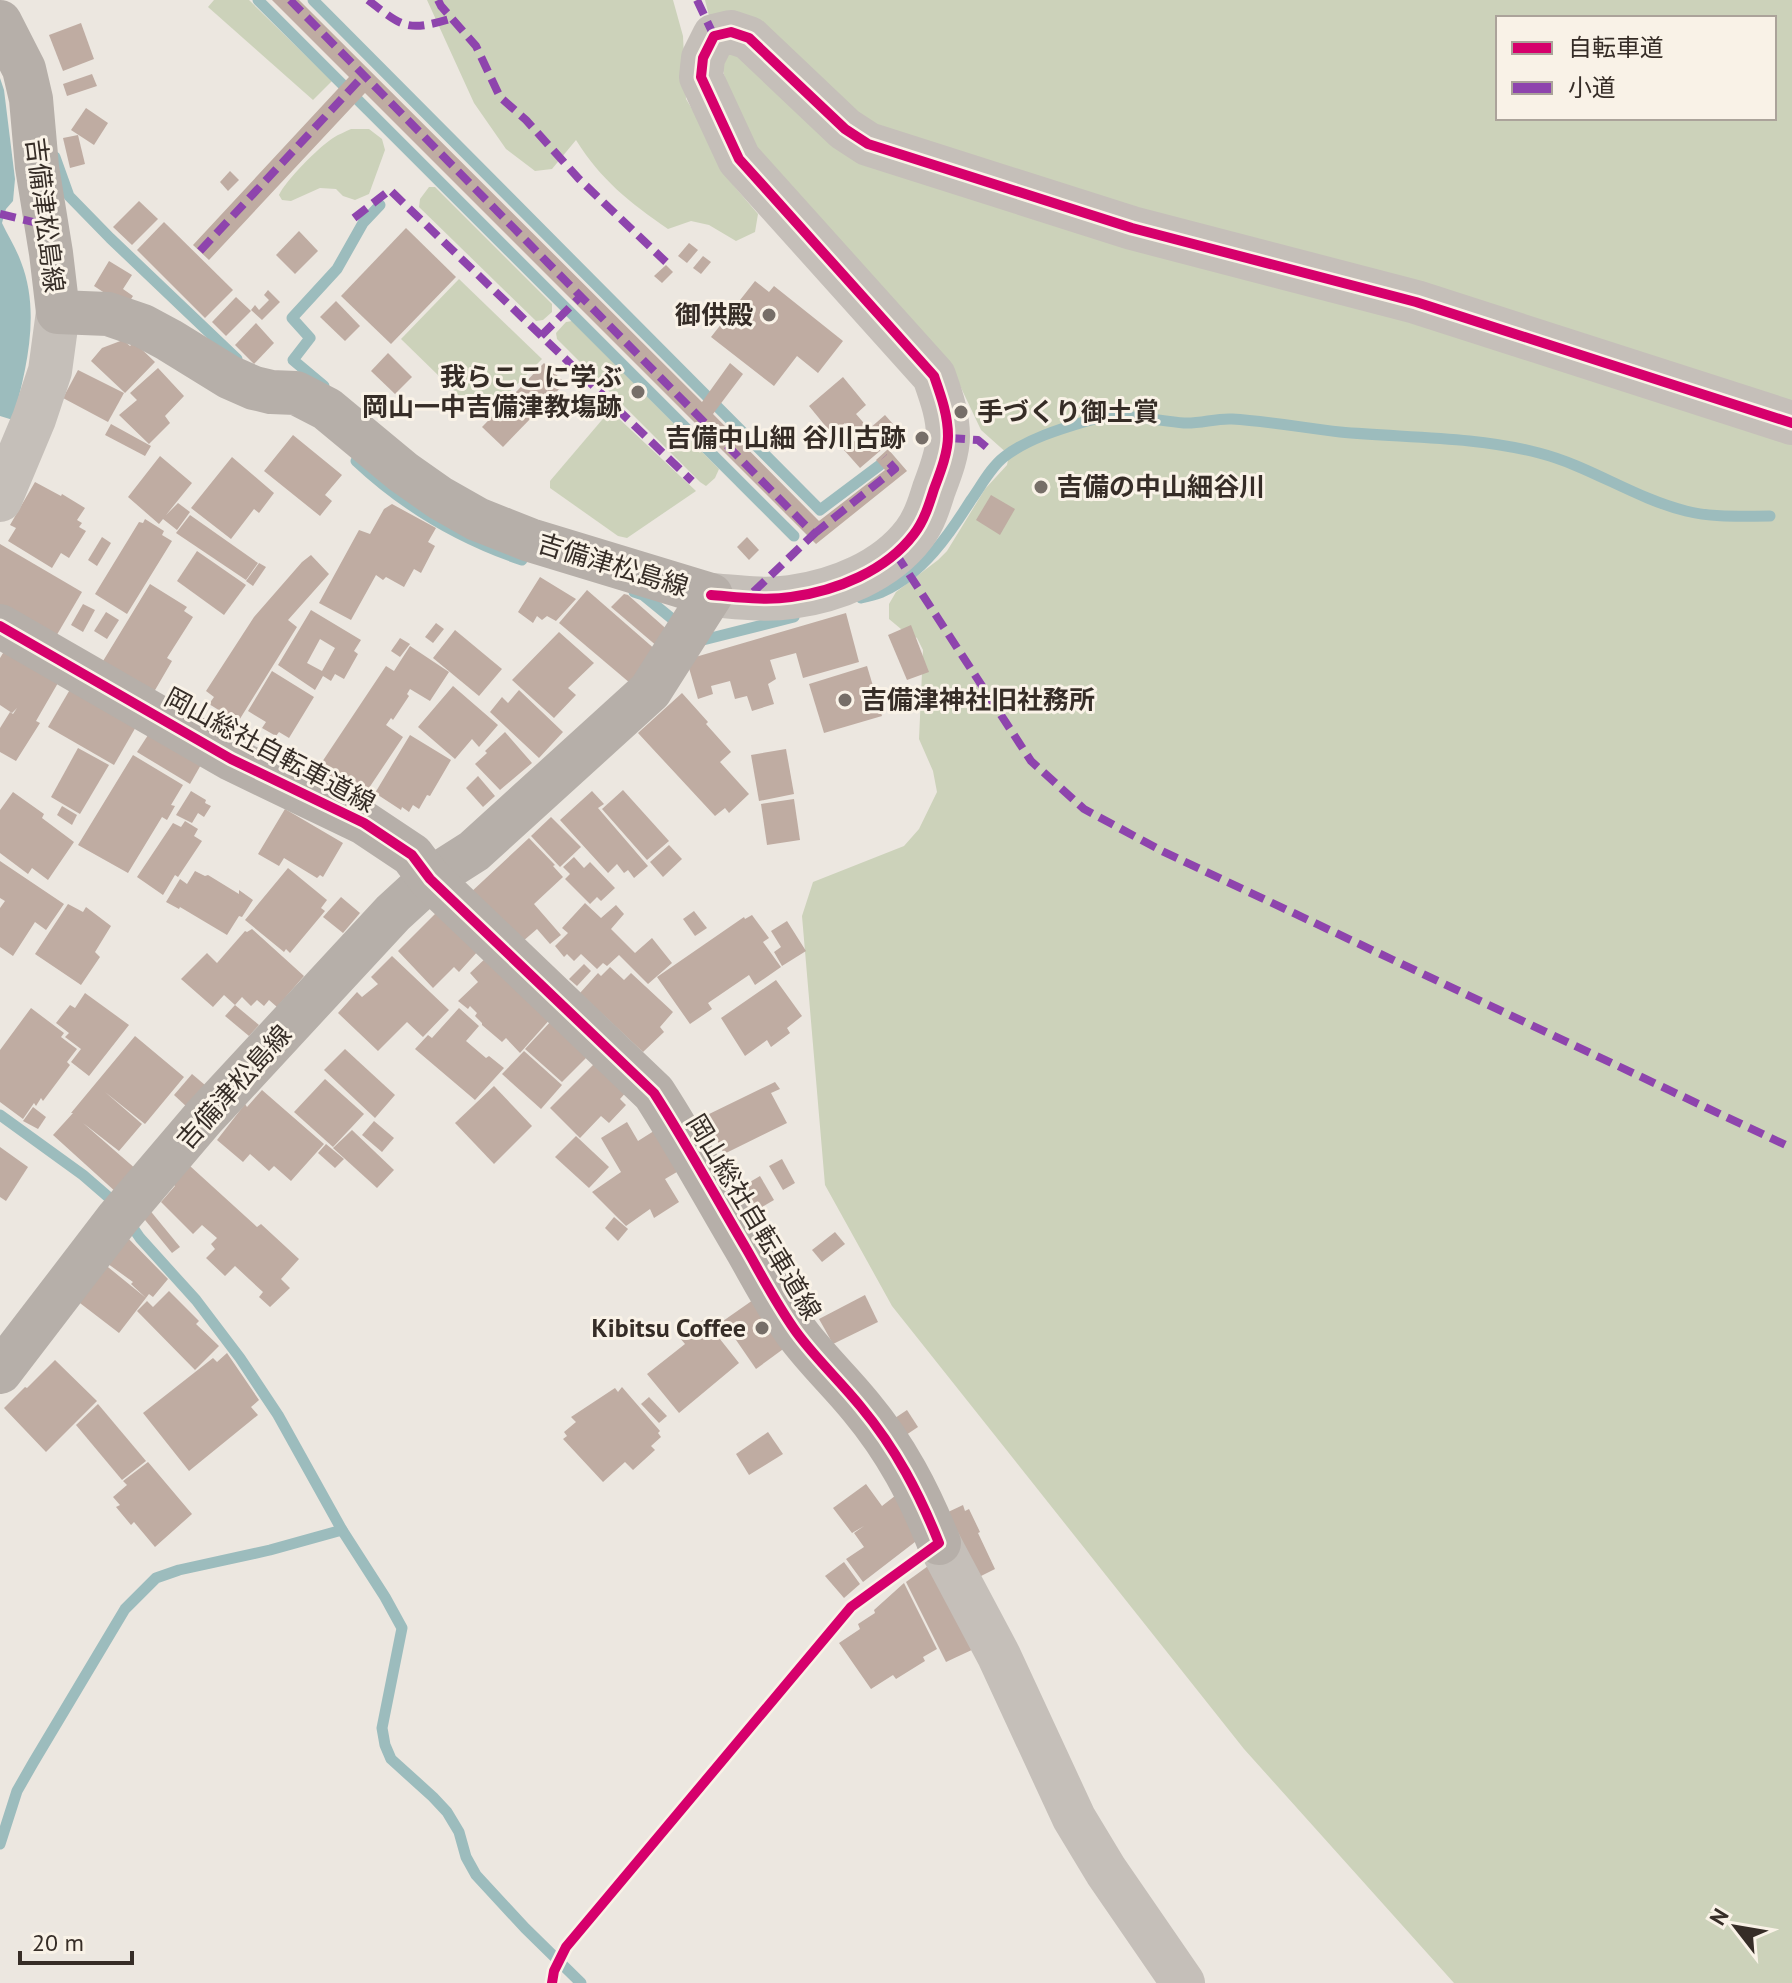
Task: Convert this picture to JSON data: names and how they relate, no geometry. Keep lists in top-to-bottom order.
{
  "streets": {
    "main road": ["吉備津松島線", "岡山総社自転車道線"]
  },
  "crossings": [
    ["吉備津松島線", "岡山総社自転車道線"]
  ],
  "places": [
    "御供殿",
    "我らここに学ぶ 岡山一中吉備津教塲跡",
    "手づくり御土賞",
    "吉備中山細 谷川古跡",
    "吉備の中山細谷川",
    "吉備津神社旧社務所",
    "Kibitsu Coffee"
  ],
  "legend": ["自転車道", "小道"],
  "scale_bar": "20 m",
  "north": "top left"
}
